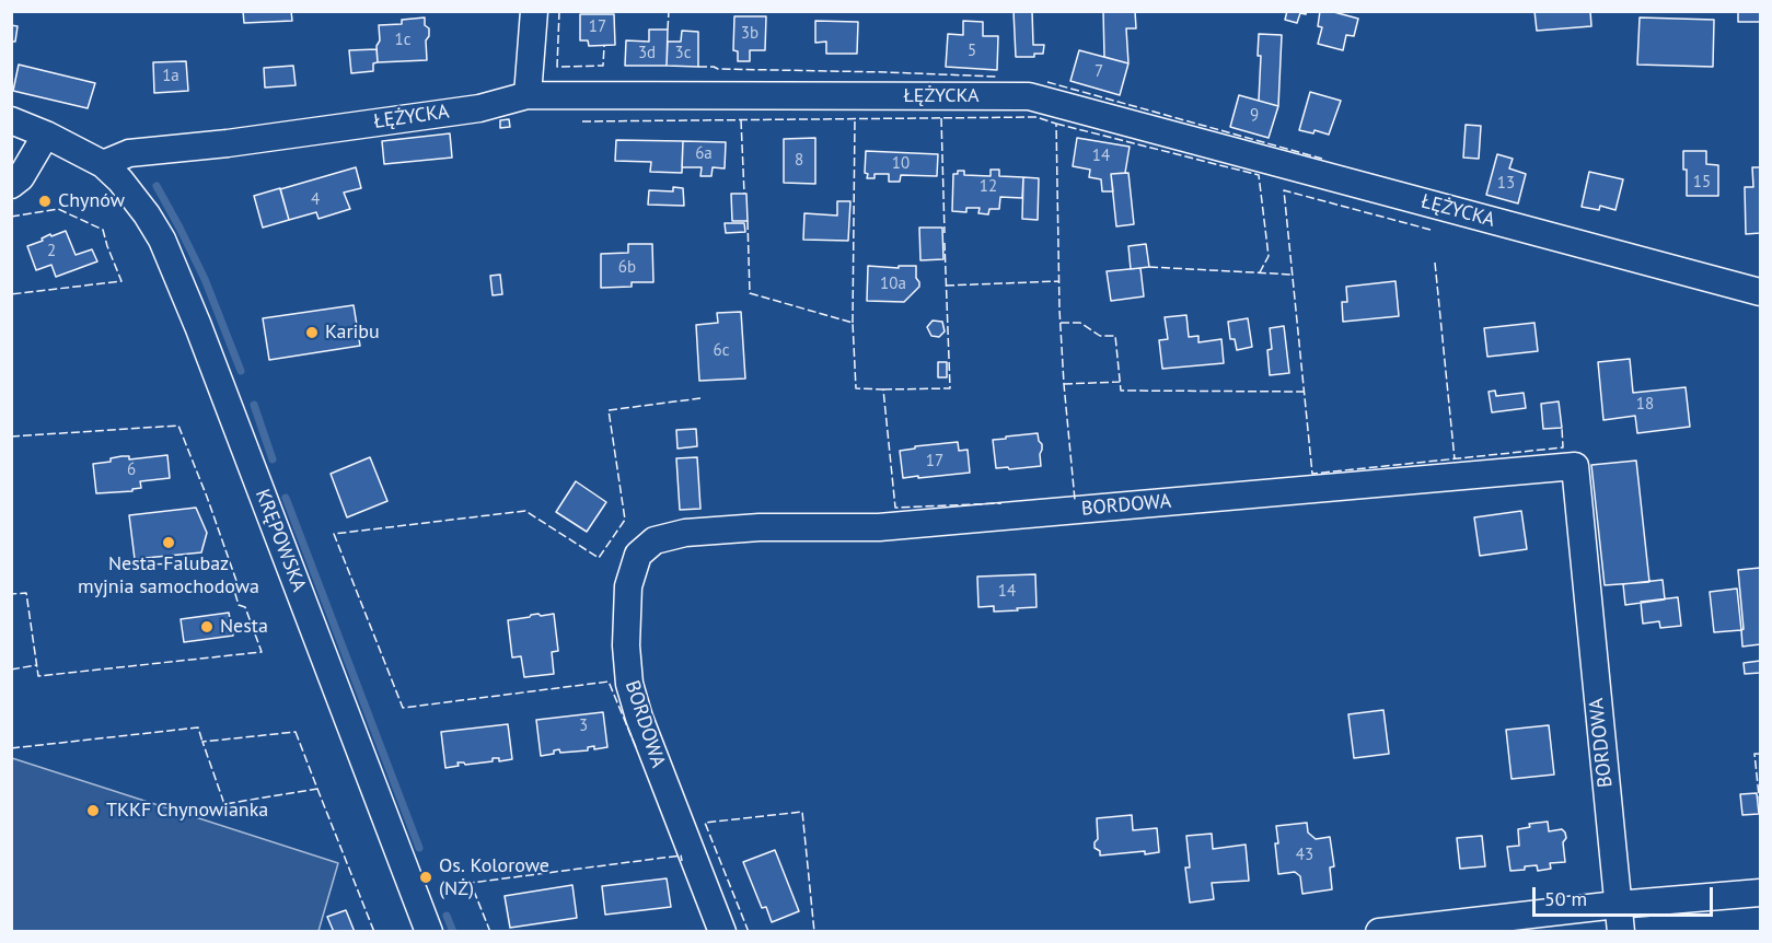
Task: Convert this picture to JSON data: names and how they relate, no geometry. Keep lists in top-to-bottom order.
{
  "streets": {
    "street": ["ŁĘŻYCKA", "BORDOWA", "KRĘPOWSKA"]
  },
  "crossings": [
    ["ŁĘŻYCKA", "KRĘPOWSKA"]
  ],
  "places": [
    "Chynów",
    "Karibu",
    "Nesta-Falubaz myjnia samochodowa",
    "Nesta",
    "TKKF Chynowianka",
    "Os. Kolorowe (NŻ)"
  ],
  "house_numbers": [
    "17",
    "3b",
    "1c",
    "5",
    "3d",
    "3c",
    "7",
    "1a",
    "9",
    "6a",
    "14",
    "8",
    "10",
    "15",
    "13",
    "12",
    "4",
    "2",
    "6b",
    "10a",
    "6c",
    "18",
    "17",
    "6",
    "14",
    "3",
    "43"
  ],
  "scale_bar": "50 m"
}
